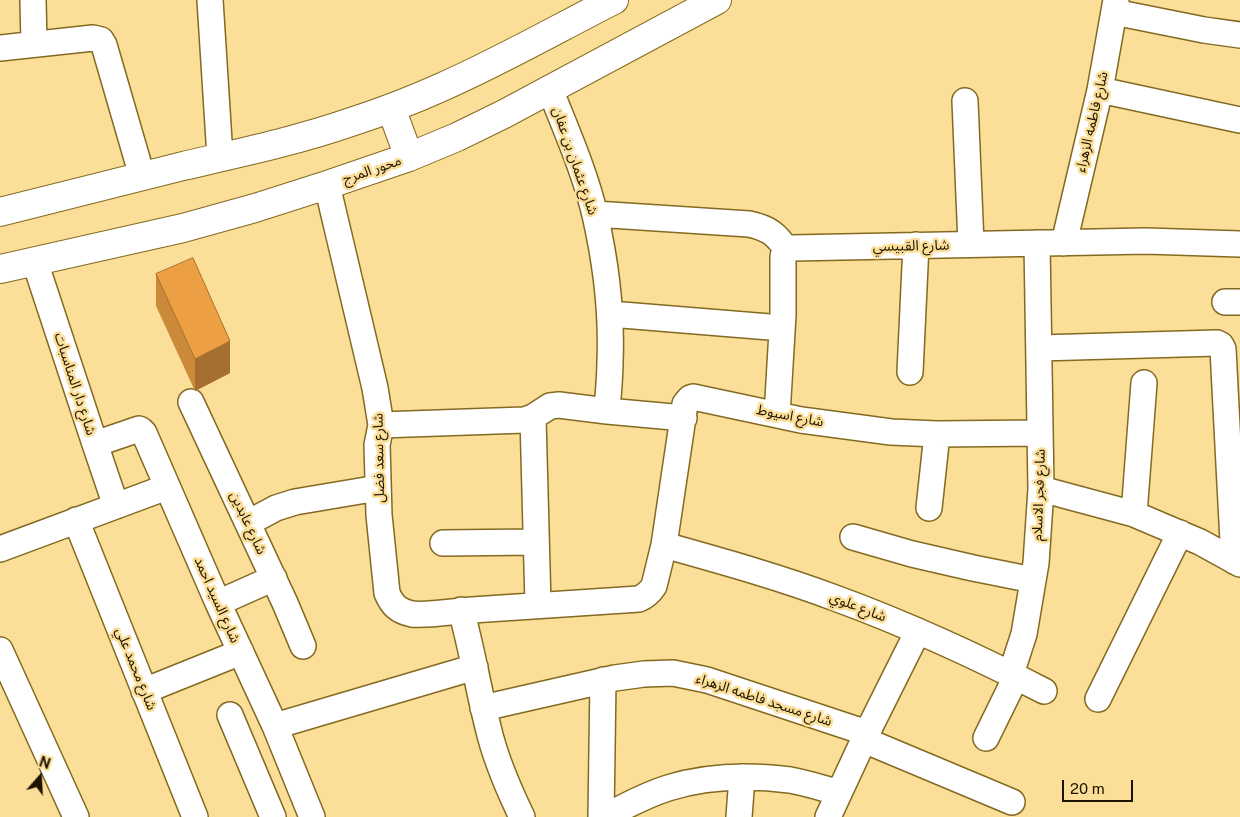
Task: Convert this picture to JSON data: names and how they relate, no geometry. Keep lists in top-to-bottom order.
{
  "streets": {
    "main road": ["محور المرج"],
    "street": [
      "شارع فاطمه الزهراء",
      "شارع عثمان بن عفان",
      "شارع القبيسي",
      "شارع دار المناسبات",
      "شارع اسيوط",
      "شارع سعد فضل",
      "شارع فجر الاسلام",
      "شارع عابدين",
      "شارع السيد احمد",
      "شارع علوي",
      "شارع محمد علي",
      "شارع مسجد فاطمه الزهراء"
    ]
  },
  "crossings": [
    ["شارع فاطمه الزهراء", "شارع القبيسي"],
    ["شارع عثمان بن عفان", "محور المرج"],
    ["محور المرج", "شارع دار المناسبات"],
    ["محور المرج", "شارع سعد فضل"],
    ["شارع القبيسي", "شارع فجر الاسلام"],
    ["شارع دار المناسبات", "شارع السيد احمد"],
    ["شارع اسيوط", "شارع فجر الاسلام"],
    ["شارع اسيوط", "شارع علوي"],
    ["شارع فجر الاسلام", "شارع علوي"]
  ],
  "scale_bar": "20 m",
  "north": "top"
}
